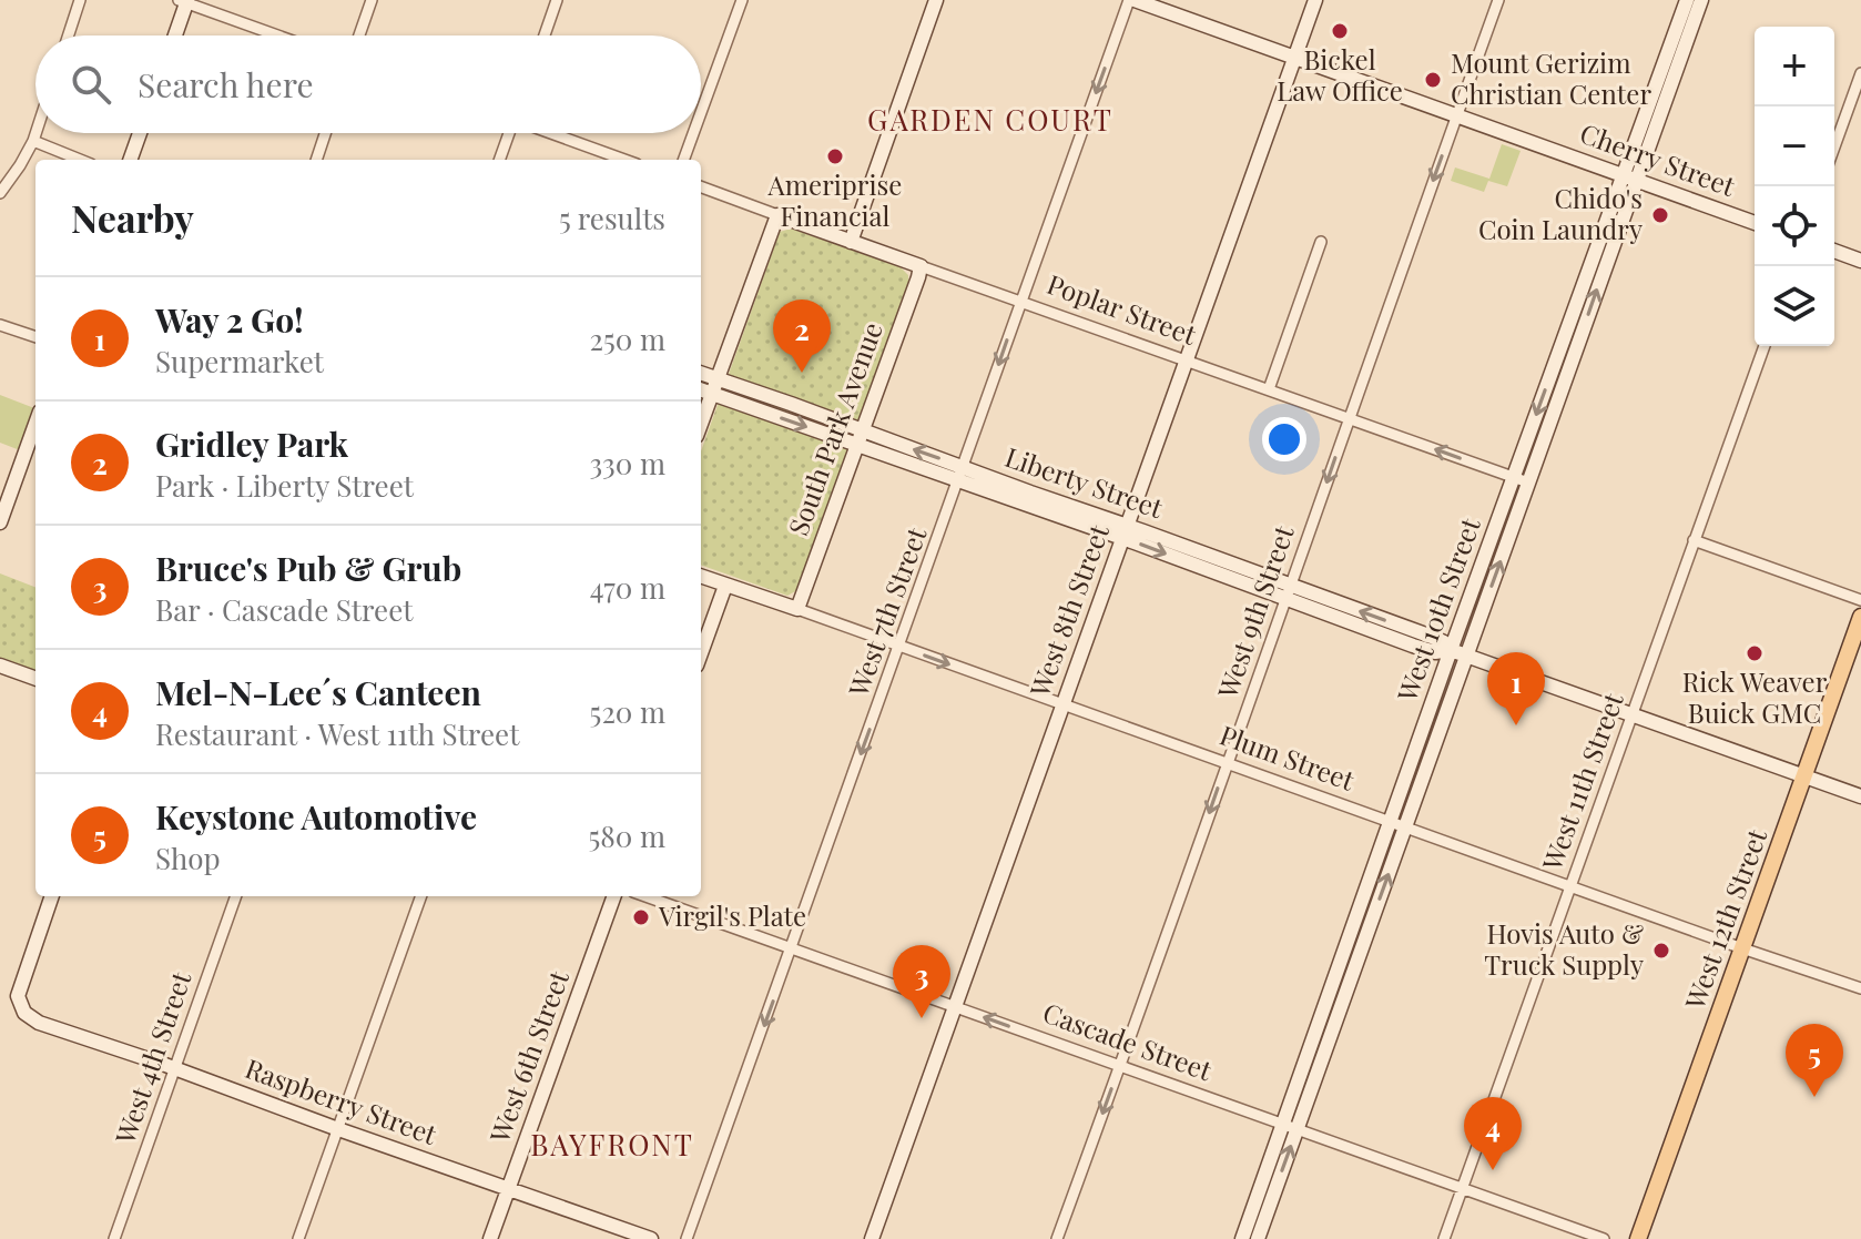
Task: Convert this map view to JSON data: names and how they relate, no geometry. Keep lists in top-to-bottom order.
{
  "streets": {
    "main road": ["West 12th Street"],
    "street": [
      "Cherry Street",
      "Poplar Street",
      "South Park Avenue",
      "Liberty Street",
      "West 10th Street",
      "West 8th Street",
      "West 7th Street",
      "West 9th Street",
      "Plum Street",
      "West 11th Street",
      "Cascade Street",
      "West 6th Street",
      "West 4th Street",
      "Raspberry Street"
    ]
  },
  "crossings": [
    ["Cherry Street", "West 10th Street"],
    ["Cherry Street", "West 8th Street"],
    ["Cherry Street", "West 7th Street"],
    ["Cherry Street", "West 9th Street"],
    ["Poplar Street", "South Park Avenue"],
    ["Poplar Street", "West 10th Street"],
    ["Poplar Street", "West 8th Street"],
    ["Poplar Street", "West 7th Street"],
    ["Poplar Street", "West 9th Street"],
    ["South Park Avenue", "Liberty Street"],
    ["South Park Avenue", "Plum Street"],
    ["Liberty Street", "West 10th Street"],
    ["Liberty Street", "West 8th Street"],
    ["Liberty Street", "West 7th Street"],
    ["Liberty Street", "West 9th Street"],
    ["Liberty Street", "West 11th Street"],
    ["Liberty Street", "West 12th Street"],
    ["West 10th Street", "Plum Street"],
    ["West 10th Street", "Cascade Street"],
    ["West 8th Street", "Plum Street"],
    ["West 8th Street", "Cascade Street"],
    ["West 7th Street", "Plum Street"],
    ["West 7th Street", "Cascade Street"],
    ["West 9th Street", "Plum Street"],
    ["West 9th Street", "Cascade Street"],
    ["Plum Street", "West 11th Street"],
    ["Plum Street", "West 12th Street"],
    ["West 11th Street", "Cascade Street"],
    ["West 6th Street", "Raspberry Street"],
    ["West 4th Street", "Raspberry Street"]
  ],
  "one_way": ["West 7th Street", "West 9th Street"],
  "districts": ["GARDEN COURT", "BAYFRONT"],
  "places": [
    "Bickel Law Office",
    "Mount Gerizim Christian Center",
    "Ameriprise Financial",
    "Chido's Coin Laundry",
    "Rick Weaver Buick GMC",
    "Virgil's Plate",
    "Hovis Auto & Truck Supply"
  ],
  "page": {
    "map_buttons": ["+", "−"],
    "search": "Search here",
    "heading": ["Nearby", "5 results"],
    "list": [
      {
        "mark": "1",
        "name": "Way 2 Go!",
        "note": "Supermarket",
        "value": "250 m"
      },
      {
        "mark": "2",
        "name": "Gridley Park",
        "note": "Park · Liberty Street",
        "value": "330 m"
      },
      {
        "mark": "3",
        "name": "Bruce's Pub & Grub",
        "note": "Bar · Cascade Street",
        "value": "470 m"
      },
      {
        "mark": "4",
        "name": "Mel-N-Lee´s Canteen",
        "note": "Restaurant · West 11th Street",
        "value": "520 m"
      },
      {
        "mark": "5",
        "name": "Keystone Automotive",
        "note": "Shop",
        "value": "580 m"
      }
    ],
    "pins": [
      "2",
      "1",
      "3",
      "5",
      "4"
    ]
  }
}
